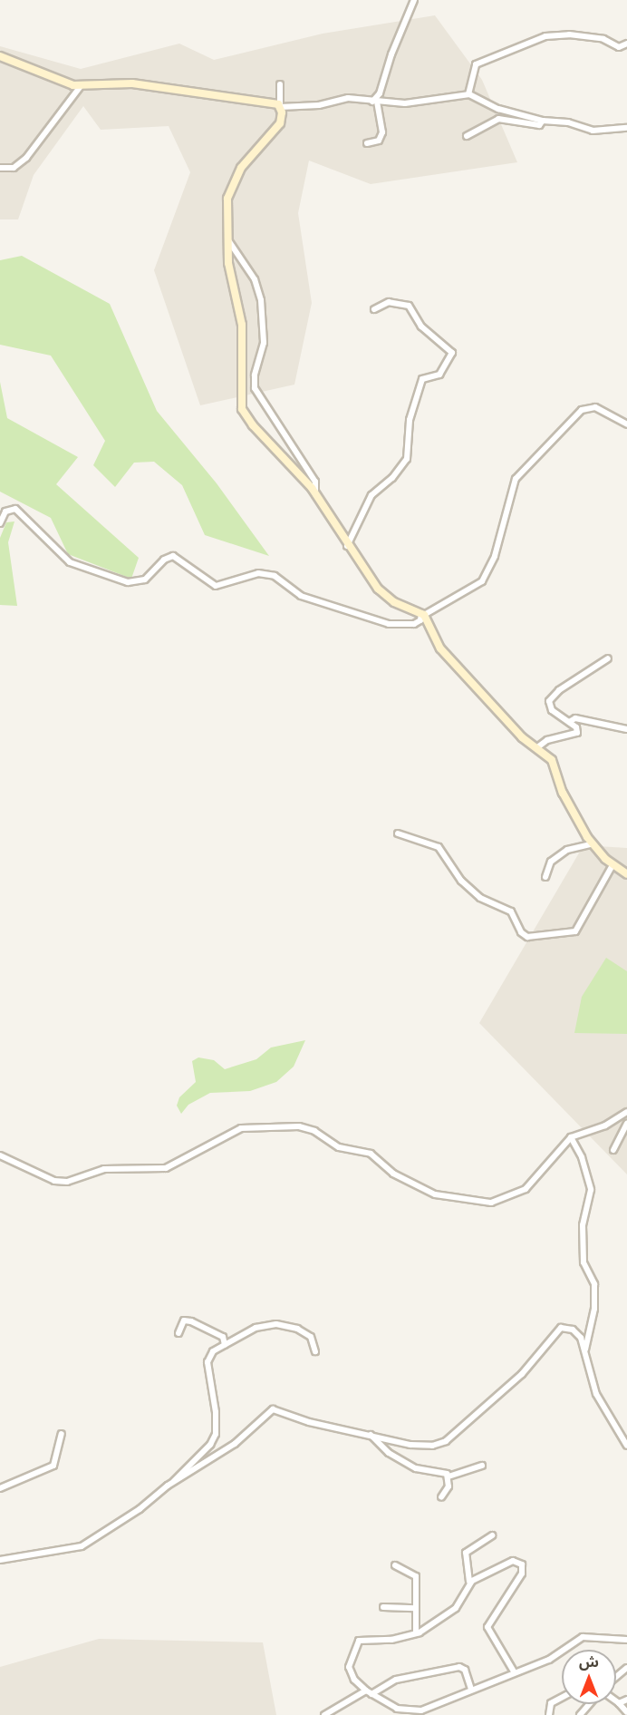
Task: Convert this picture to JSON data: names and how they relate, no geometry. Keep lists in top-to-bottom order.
{
  "north": "top"
}
